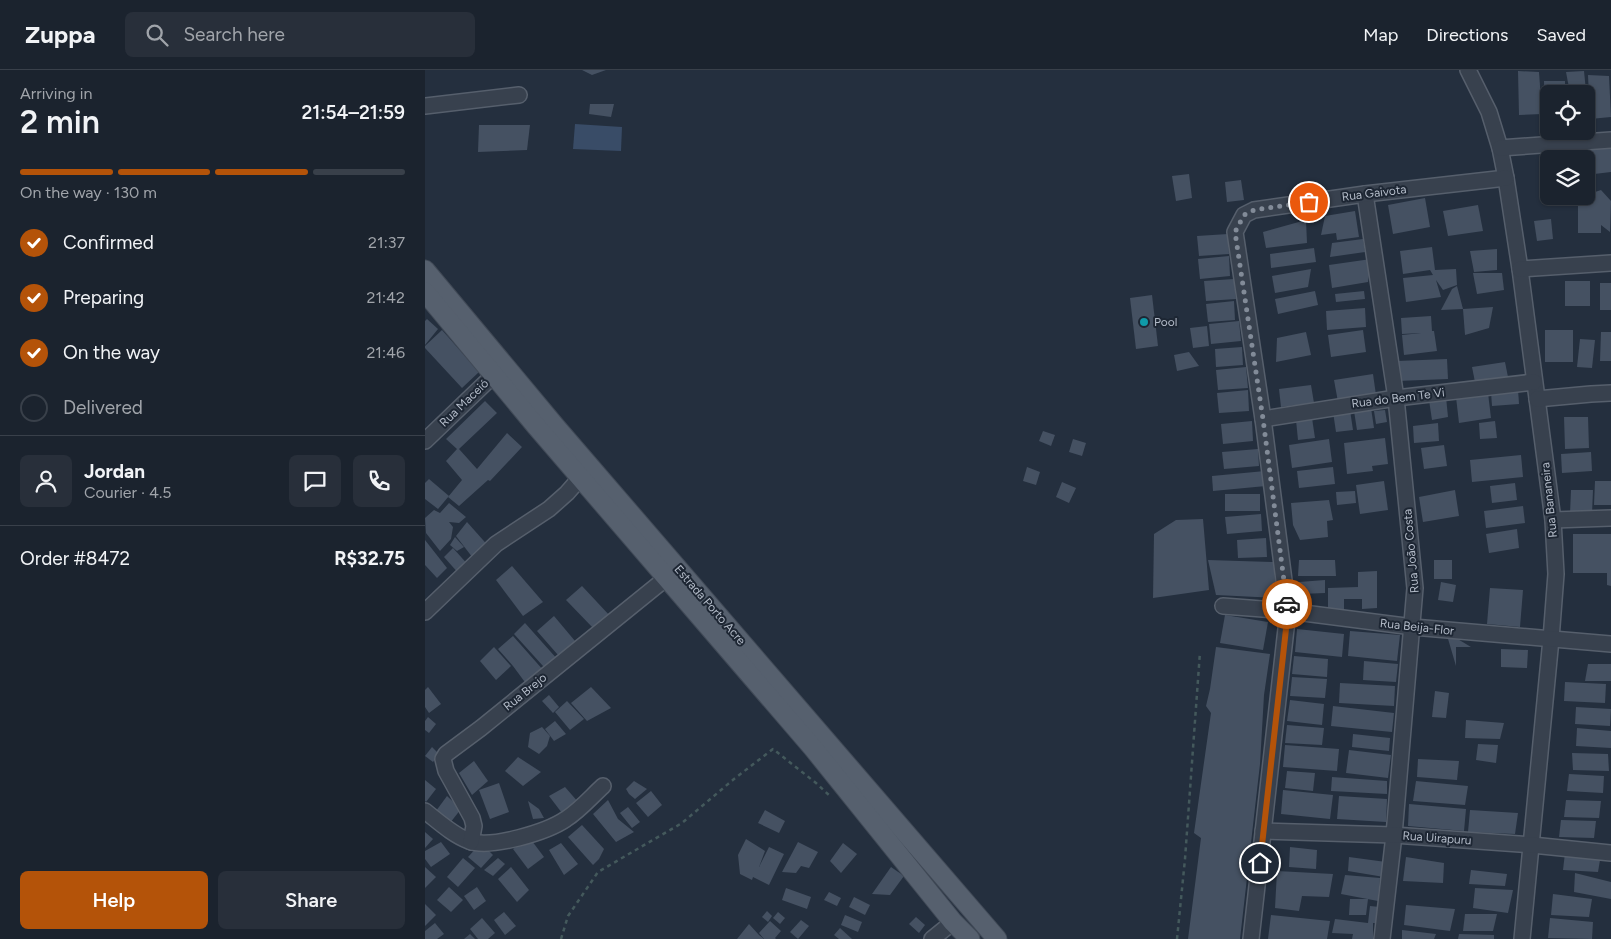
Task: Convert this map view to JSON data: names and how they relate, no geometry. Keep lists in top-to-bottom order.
{
  "streets": {
    "main road": ["Estrada Porto Acre"],
    "street": [
      "Rua Gaivota",
      "Rua do Bem Te Vi",
      "Rua Maceió",
      "Rua Bananeira",
      "Rua João Costa",
      "Rua Beija-Flor",
      "Rua Brejo",
      "Rua Uirapuru"
    ]
  },
  "crossings": [
    ["Rua Gaivota", "Rua do Bem Te Vi"],
    ["Rua Gaivota", "Rua Bananeira"],
    ["Rua Gaivota", "Rua João Costa"],
    ["Rua do Bem Te Vi", "Rua Bananeira"],
    ["Rua do Bem Te Vi", "Rua João Costa"],
    ["Rua Maceió", "Estrada Porto Acre"],
    ["Rua Bananeira", "Rua Beija-Flor"],
    ["Rua Bananeira", "Rua Uirapuru"],
    ["Rua João Costa", "Rua Beija-Flor"],
    ["Rua João Costa", "Rua Uirapuru"],
    ["Estrada Porto Acre", "Rua Brejo"]
  ],
  "places": ["Pool"],
  "page": {
    "header": "Zuppa",
    "search": "Search here",
    "nav": ["Map", "Directions", "Saved"],
    "heading": ["2 min", "Arriving in", "21:54–21:59"],
    "panel": [
      "Jordan",
      "Courier · 4.5",
      "Order #8472",
      "R$32.75"
    ],
    "bar": "On the way · 130 m",
    "list": [
      ["Confirmed", "21:37"],
      ["Preparing", "21:42"],
      ["On the way", "21:46"],
      "Delivered"
    ],
    "buttons": ["Help", "Share"]
  }
}
